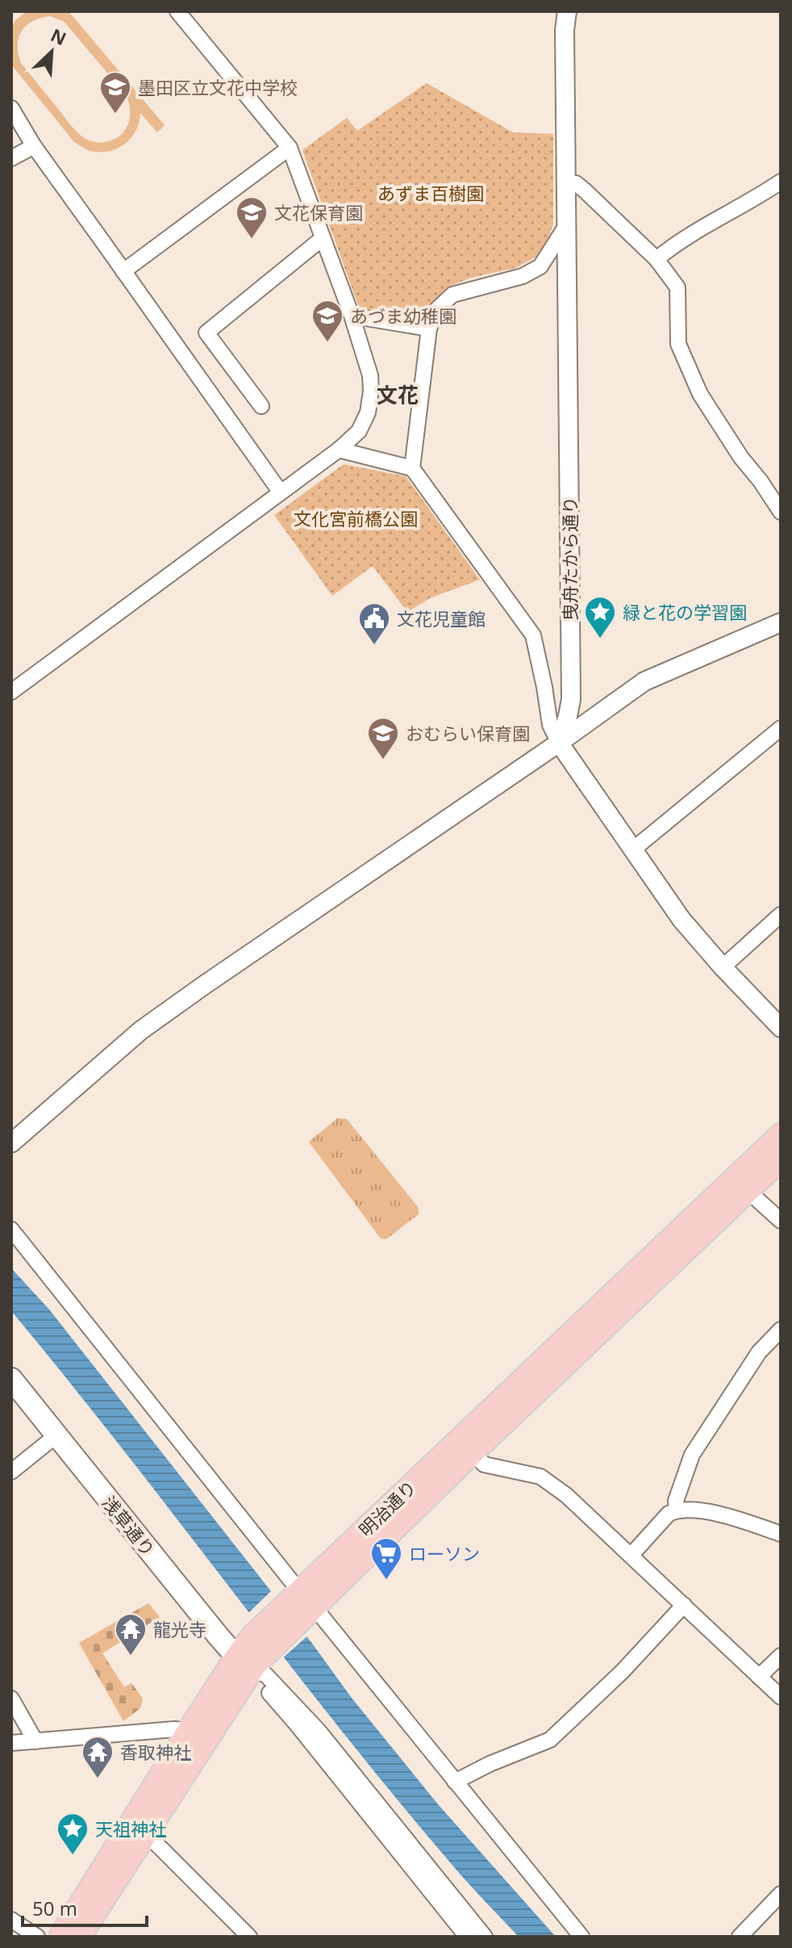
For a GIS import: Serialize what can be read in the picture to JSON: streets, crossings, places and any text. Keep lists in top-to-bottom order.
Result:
{
  "streets": {
    "main road": ["明治通り", "浅草通り"],
    "street": ["曳舟たから通り"]
  },
  "crossings": [
    ["明治通り", "浅草通り"]
  ],
  "districts": ["文花"],
  "parks": ["あずま百樹園", "文化宮前橋公園"],
  "places": {
    "school or university": [
      "墨田区立文花中学校",
      "文花保育園",
      "あづま幼稚園",
      "おむらい保育園"
    ],
    "place": ["緑と花の学習園", "天祖神社"],
    "public building": ["文花児童館"],
    "supermarket": ["ローソン"],
    "temple": ["龍光寺", "香取神社"]
  },
  "scale_bar": "50 m",
  "north": "top right"
}
